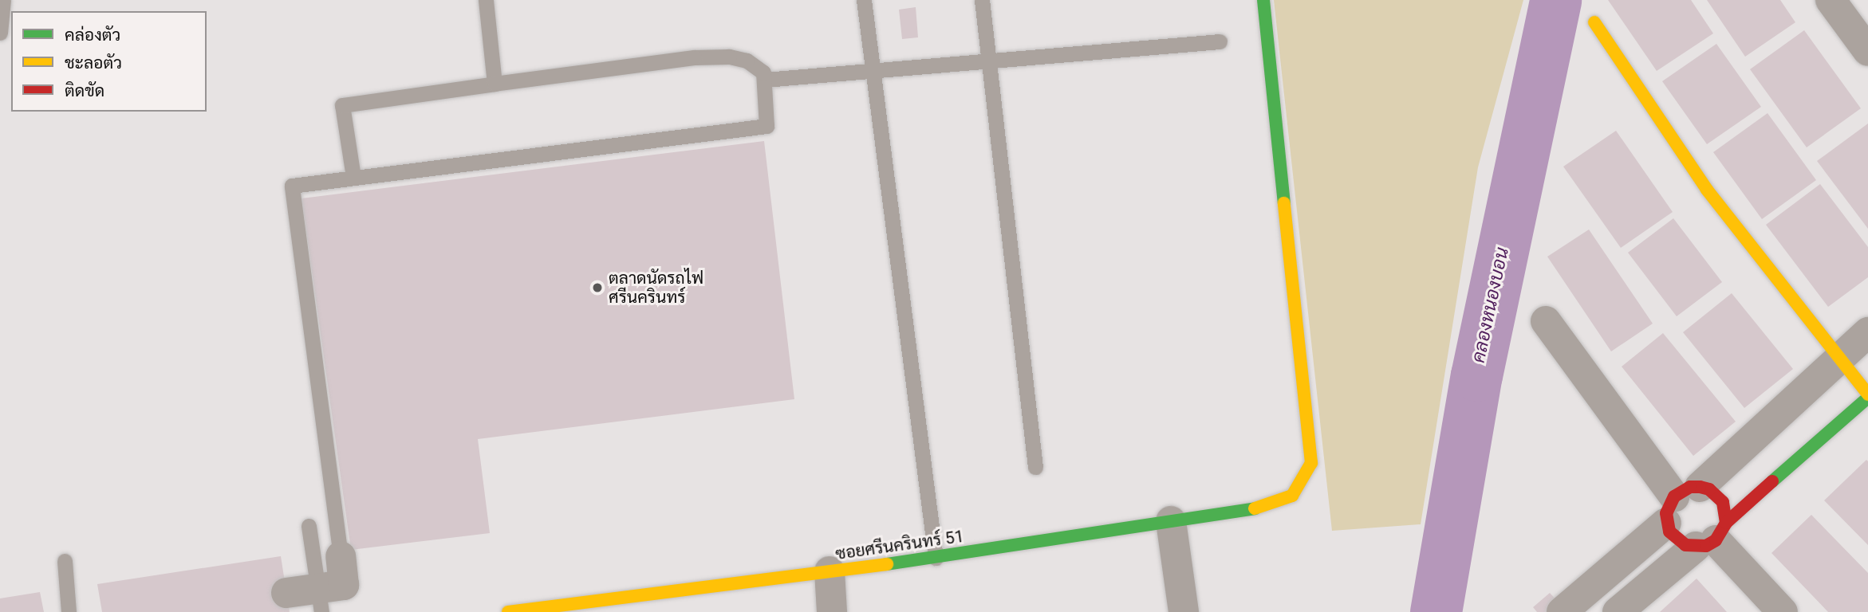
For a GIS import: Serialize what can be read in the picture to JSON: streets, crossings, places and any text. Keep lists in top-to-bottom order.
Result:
{
  "streets": {
    "street": ["ซอยศรีนครินทร์ 51"]
  },
  "water": ["คลองหนองบอน"],
  "places": ["ตลาดนัดรถไฟ ศรีนครินทร์"],
  "legend": ["คล่องตัว", "ชะลอตัว", "ติดขัด"]
}
